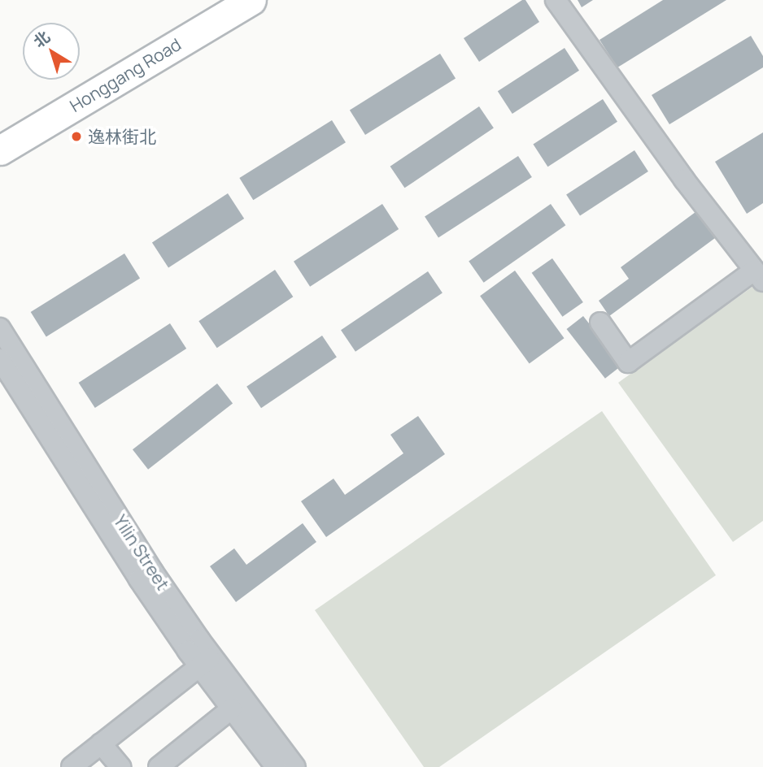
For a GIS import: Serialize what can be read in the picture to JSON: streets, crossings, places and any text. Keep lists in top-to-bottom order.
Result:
{
  "streets": {
    "highway": ["Honggang Road"],
    "street": ["Yilin Street"]
  },
  "places": ["逸林街北"],
  "north": "top left"
}
